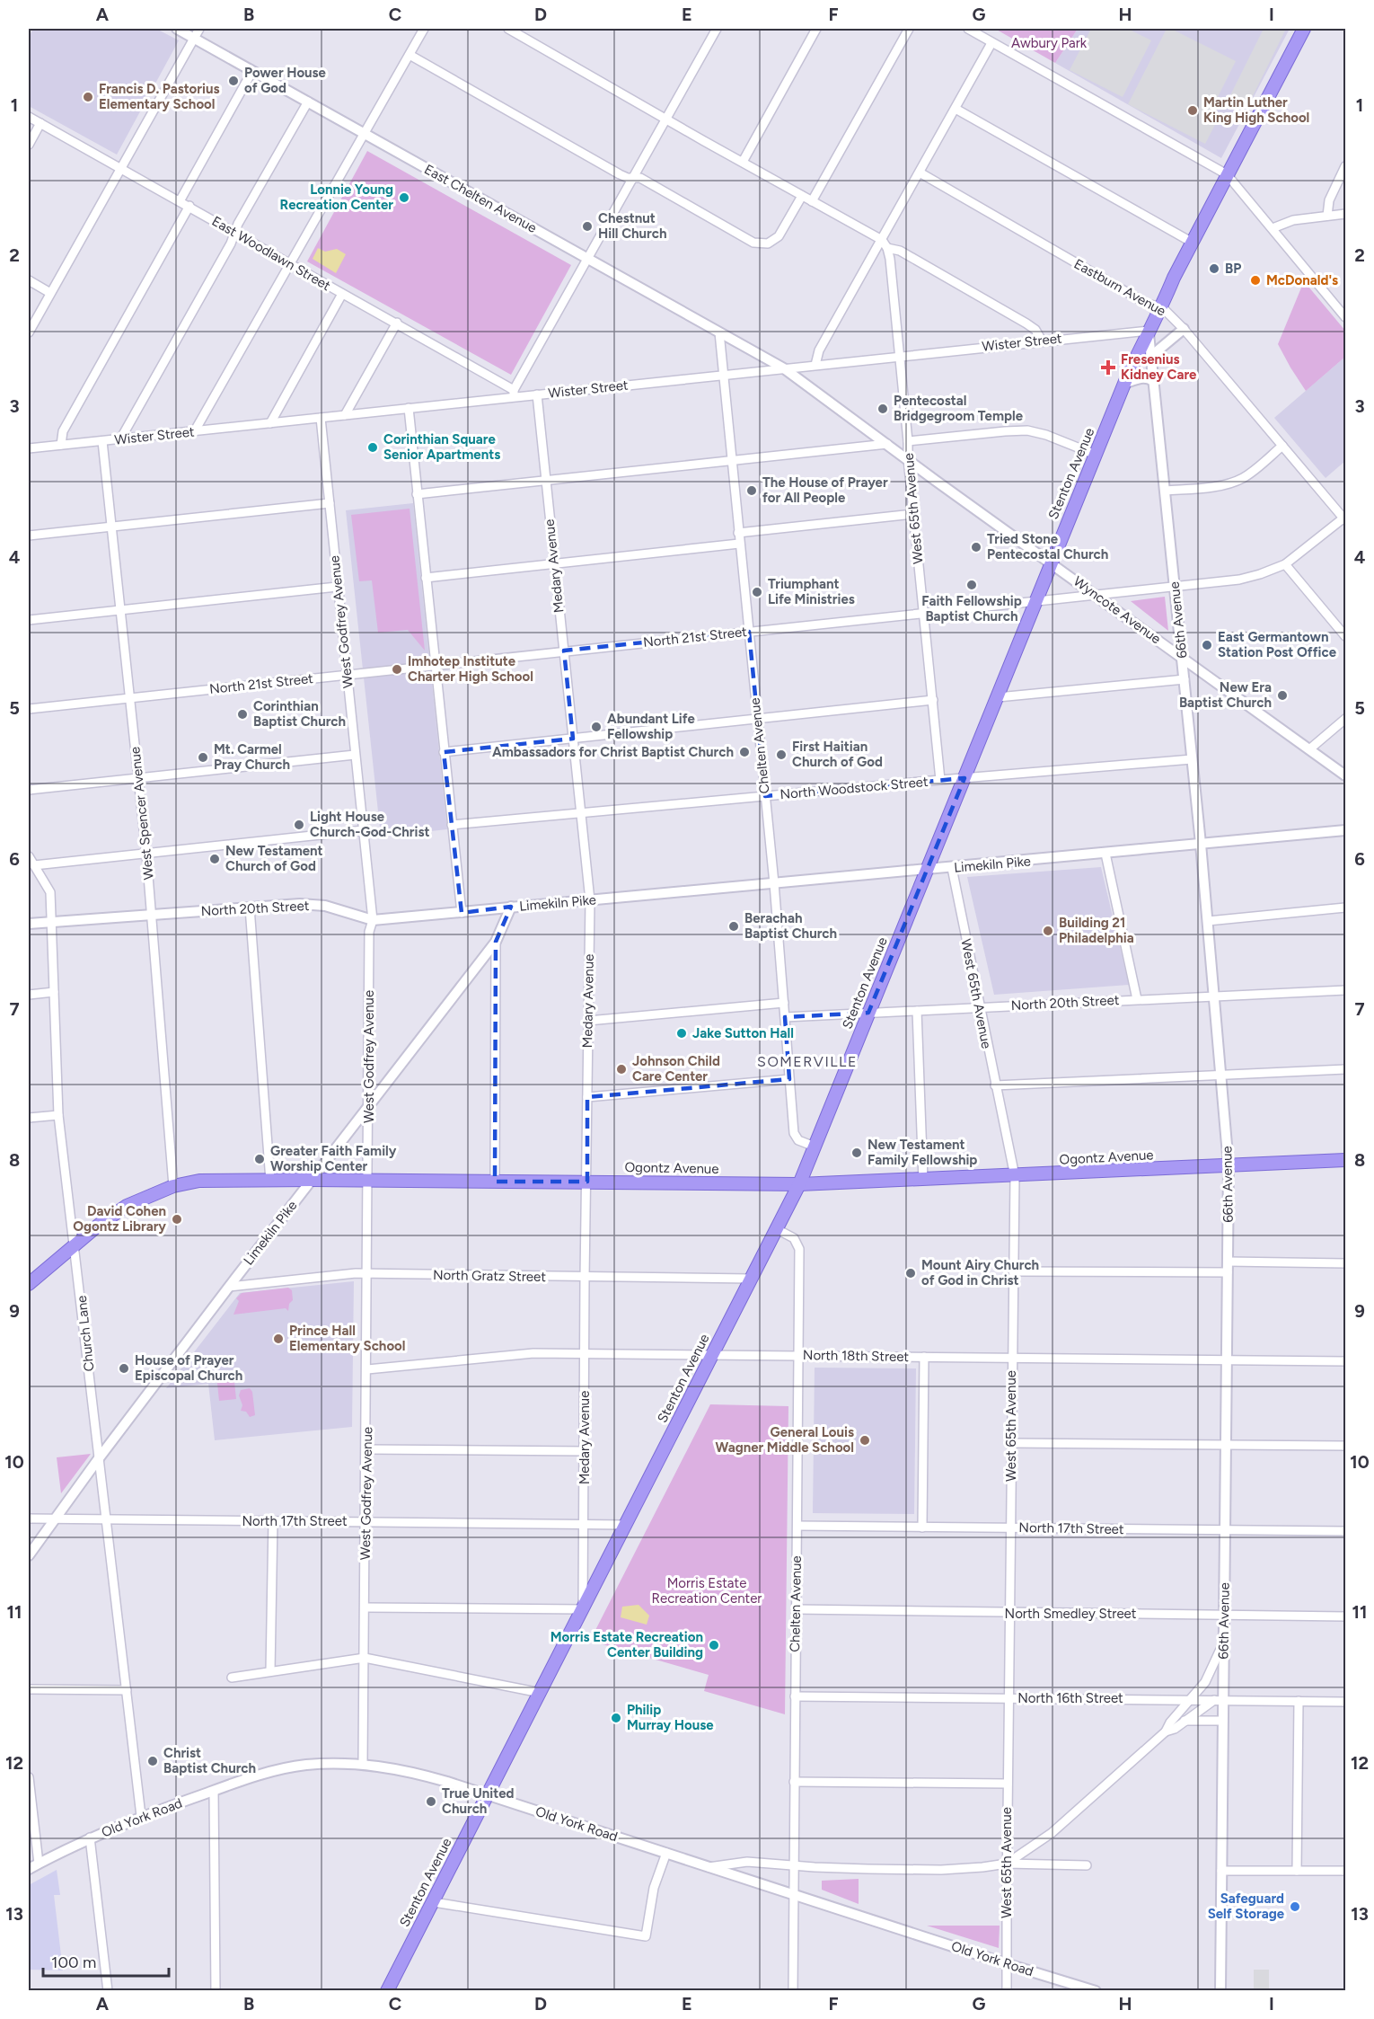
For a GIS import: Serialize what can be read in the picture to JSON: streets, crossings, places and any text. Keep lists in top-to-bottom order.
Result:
{
  "streets": {
    "main road": ["Stenton Avenue", "Ogontz Avenue"],
    "street": [
      "East Chelten Avenue",
      "East Woodlawn Street",
      "Eastburn Avenue",
      "Wister Street",
      "West 65th Avenue",
      "Medary Avenue",
      "Wyncote Avenue",
      "66th Avenue",
      "West Godfrey Avenue",
      "North 21st Street",
      "Chelten Avenue",
      "North Woodstock Street",
      "West Spencer Avenue",
      "Limekiln Pike",
      "North 20th Street",
      "North Gratz Street",
      "Church Lane",
      "North 18th Street",
      "North 17th Street",
      "North Smedley Street",
      "North 16th Street",
      "Old York Road"
    ]
  },
  "crossings": [
    ["East Chelten Avenue", "Wister Street"],
    ["East Chelten Avenue", "Wyncote Avenue"],
    ["East Chelten Avenue", "Chelten Avenue"],
    ["East Woodlawn Street", "Wister Street"],
    ["Eastburn Avenue", "Stenton Avenue"],
    ["Eastburn Avenue", "North 21st Street"],
    ["Wister Street", "Stenton Avenue"],
    ["Wister Street", "West 65th Avenue"],
    ["Wister Street", "Medary Avenue"],
    ["Wister Street", "Wyncote Avenue"],
    ["Wister Street", "66th Avenue"],
    ["Wister Street", "West Godfrey Avenue"],
    ["Wister Street", "Chelten Avenue"],
    ["Wister Street", "West Spencer Avenue"],
    ["Stenton Avenue", "Medary Avenue"],
    ["Stenton Avenue", "Wyncote Avenue"],
    ["Stenton Avenue", "66th Avenue"],
    ["Stenton Avenue", "North 21st Street"],
    ["Stenton Avenue", "Chelten Avenue"],
    ["Stenton Avenue", "North Woodstock Street"],
    ["Stenton Avenue", "Limekiln Pike"],
    ["Stenton Avenue", "North 20th Street"],
    ["Stenton Avenue", "Ogontz Avenue"],
    ["Stenton Avenue", "North Gratz Street"],
    ["Stenton Avenue", "North 18th Street"],
    ["Stenton Avenue", "North 17th Street"],
    ["Stenton Avenue", "Old York Road"],
    ["West 65th Avenue", "Wyncote Avenue"],
    ["West 65th Avenue", "North 21st Street"],
    ["West 65th Avenue", "North Woodstock Street"],
    ["West 65th Avenue", "Limekiln Pike"],
    ["West 65th Avenue", "North 20th Street"],
    ["West 65th Avenue", "Ogontz Avenue"],
    ["West 65th Avenue", "North 18th Street"],
    ["West 65th Avenue", "North 17th Street"],
    ["West 65th Avenue", "North Smedley Street"],
    ["West 65th Avenue", "North 16th Street"],
    ["West 65th Avenue", "Old York Road"],
    ["Medary Avenue", "North 21st Street"],
    ["Medary Avenue", "North Woodstock Street"],
    ["Medary Avenue", "Limekiln Pike"],
    ["Medary Avenue", "Ogontz Avenue"],
    ["Medary Avenue", "North Gratz Street"],
    ["Medary Avenue", "North 18th Street"],
    ["Medary Avenue", "North 17th Street"],
    ["Wyncote Avenue", "66th Avenue"],
    ["Wyncote Avenue", "North 21st Street"],
    ["66th Avenue", "North 21st Street"],
    ["66th Avenue", "North Woodstock Street"],
    ["66th Avenue", "Limekiln Pike"],
    ["66th Avenue", "North 20th Street"],
    ["66th Avenue", "Ogontz Avenue"],
    ["66th Avenue", "North 18th Street"],
    ["66th Avenue", "North 17th Street"],
    ["66th Avenue", "North Smedley Street"],
    ["66th Avenue", "North 16th Street"],
    ["West Godfrey Avenue", "North 21st Street"],
    ["West Godfrey Avenue", "Limekiln Pike"],
    ["West Godfrey Avenue", "North 20th Street"],
    ["West Godfrey Avenue", "Ogontz Avenue"],
    ["West Godfrey Avenue", "North Gratz Street"],
    ["West Godfrey Avenue", "North 18th Street"],
    ["West Godfrey Avenue", "North 17th Street"],
    ["West Godfrey Avenue", "Old York Road"],
    ["North 21st Street", "Chelten Avenue"],
    ["North 21st Street", "West Spencer Avenue"],
    ["Chelten Avenue", "North Woodstock Street"],
    ["Chelten Avenue", "Limekiln Pike"],
    ["Chelten Avenue", "North 20th Street"],
    ["Chelten Avenue", "North 18th Street"],
    ["Chelten Avenue", "North 17th Street"],
    ["Chelten Avenue", "North Smedley Street"],
    ["Chelten Avenue", "North 16th Street"],
    ["Chelten Avenue", "Old York Road"],
    ["West Spencer Avenue", "North 20th Street"],
    ["West Spencer Avenue", "Ogontz Avenue"],
    ["Limekiln Pike", "North 20th Street"],
    ["Limekiln Pike", "Ogontz Avenue"],
    ["Limekiln Pike", "North Gratz Street"],
    ["Limekiln Pike", "Church Lane"],
    ["Limekiln Pike", "North 17th Street"],
    ["North 20th Street", "Church Lane"],
    ["Ogontz Avenue", "Church Lane"],
    ["Church Lane", "North 17th Street"],
    ["Church Lane", "Old York Road"]
  ],
  "districts": ["SOMERVILLE"],
  "parks": ["Awbury Park", "Morris Estate Recreation Center"],
  "places": {
    "other": [
      "Power House of God",
      "Francis D. Pastorius Elementary School",
      "Martin Luther King High School",
      "Lonnie Young Recreation Center",
      "Chestnut Hill Church",
      "BP",
      "McDonald's",
      "Pentecostal Bridgegroom Temple",
      "Corinthian Square Senior Apartments",
      "The House of Prayer for All People",
      "Tried Stone Pentecostal Church",
      "Faith Fellowship Baptist Church",
      "Triumphant Life Ministries",
      "East Germantown Station Post Office",
      "Imhotep Institute Charter High School",
      "New Era Baptist Church",
      "Corinthian Baptist Church",
      "Abundant Life Fellowship",
      "Ambassadors for Christ Baptist Church",
      "First Haitian Church of God",
      "Mt. Carmel Pray Church",
      "Light House Church-God-Christ",
      "New Testament Church of God",
      "Berachah Baptist Church",
      "Building 21 Philadelphia",
      "Jake Sutton Hall",
      "Johnson Child Care Center",
      "New Testament Family Fellowship",
      "Greater Faith Family Worship Center",
      "David Cohen Ogontz Library",
      "Mount Airy Church of God in Christ",
      "Prince Hall Elementary School",
      "House of Prayer Episcopal Church",
      "General Louis Wagner Middle School",
      "Morris Estate Recreation Center Building",
      "Philip Murray House",
      "Christ Baptist Church",
      "True United Church",
      "Safeguard Self Storage"
    ],
    "health": ["Fresenius Kidney Care"]
  },
  "scale_bar": "100 m",
  "grid": {
    "columns": [
      "A",
      "B",
      "C",
      "D",
      "E",
      "F",
      "G",
      "H",
      "I"
    ],
    "rows": [
      "1",
      "2",
      "3",
      "4",
      "5",
      "6",
      "7",
      "8",
      "9",
      "10",
      "11",
      "12",
      "13"
    ]
  }
}
